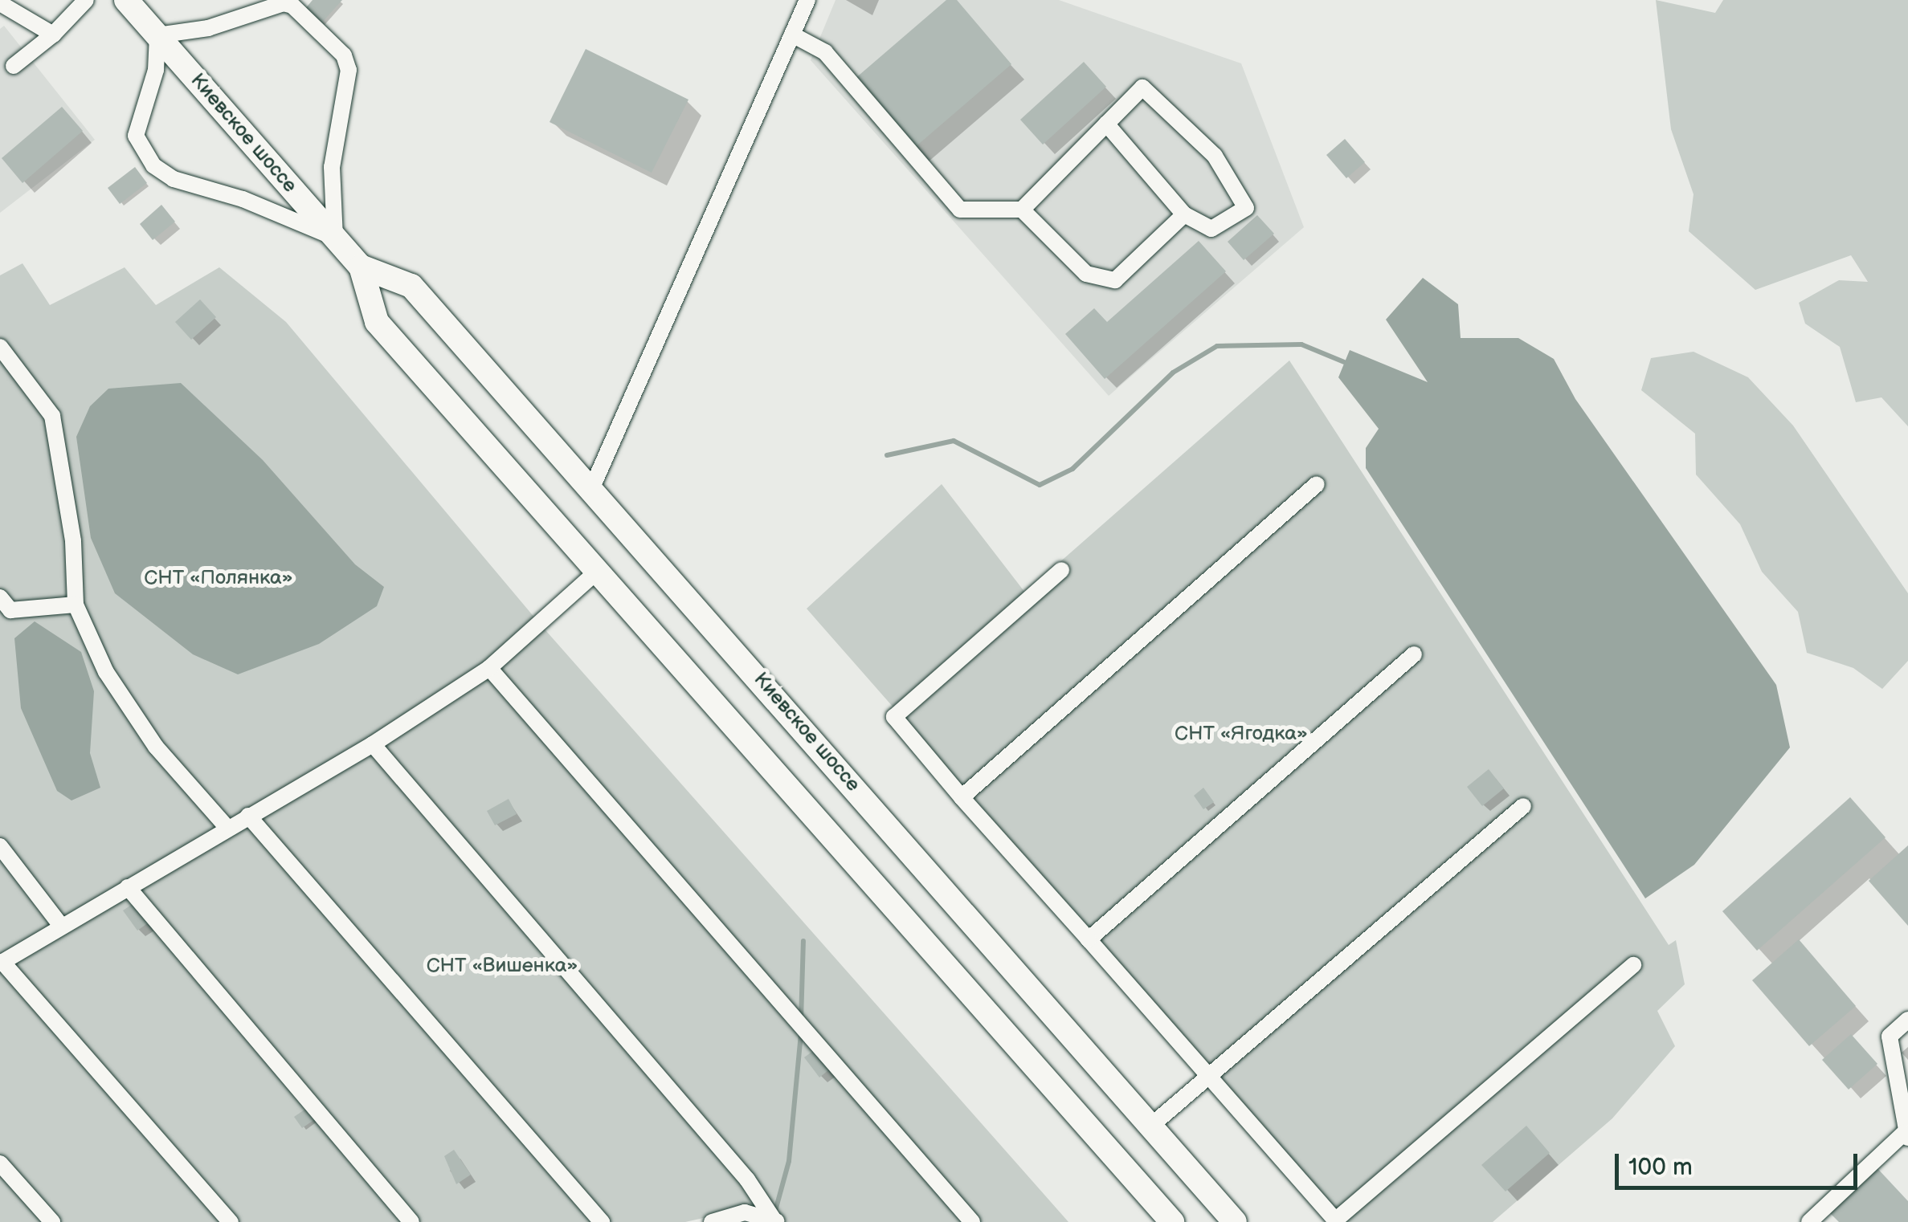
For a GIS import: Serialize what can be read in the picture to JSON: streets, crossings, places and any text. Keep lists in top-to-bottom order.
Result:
{
  "streets": {
    "highway": ["Киевское шоссе"]
  },
  "parks": ["СНТ «Полянка»", "СНТ «Ягодка»", "СНТ «Вишенка»"],
  "scale_bar": "100 m"
}
